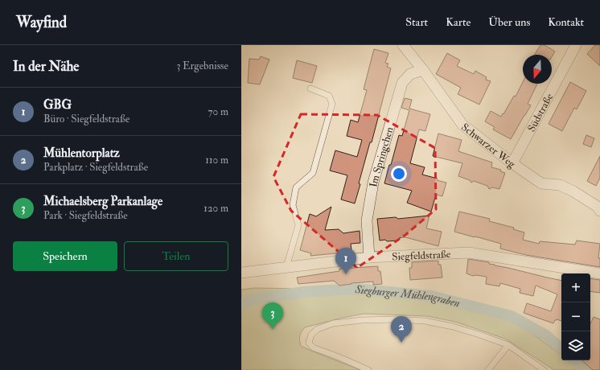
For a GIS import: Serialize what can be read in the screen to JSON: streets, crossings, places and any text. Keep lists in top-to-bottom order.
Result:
{
  "streets": {
    "street": [
      "Südstraße",
      "Schwarzer Weg",
      "Im Springchen",
      "Siegfeldstraße"
    ]
  },
  "crossings": [
    ["Südstraße", "Schwarzer Weg"],
    ["Schwarzer Weg", "Im Springchen"],
    ["Im Springchen", "Siegfeldstraße"]
  ],
  "water": ["Siegburger Mühlengraben"],
  "north": "bottom",
  "page": {
    "header": "Wayfind",
    "nav": [
      "Start",
      "Karte",
      "Über uns",
      "Kontakt"
    ],
    "heading": ["In der Nähe", "3 Ergebnisse"],
    "list": [
      {
        "mark": "1",
        "name": "GBG",
        "note": "Büro · Siegfeldstraße",
        "value": "70 m"
      },
      {
        "mark": "2",
        "name": "Mühlentorplatz",
        "note": "Parkplatz · Siegfeldstraße",
        "value": "110 m"
      },
      {
        "mark": "3",
        "name": "Michaelsberg Parkanlage",
        "note": "Park · Siegfeldstraße",
        "value": "120 m"
      }
    ],
    "buttons": ["Speichern", "Teilen"],
    "pins": ["1", "3", "2"],
    "map_buttons": ["+", "−"]
  }
}
